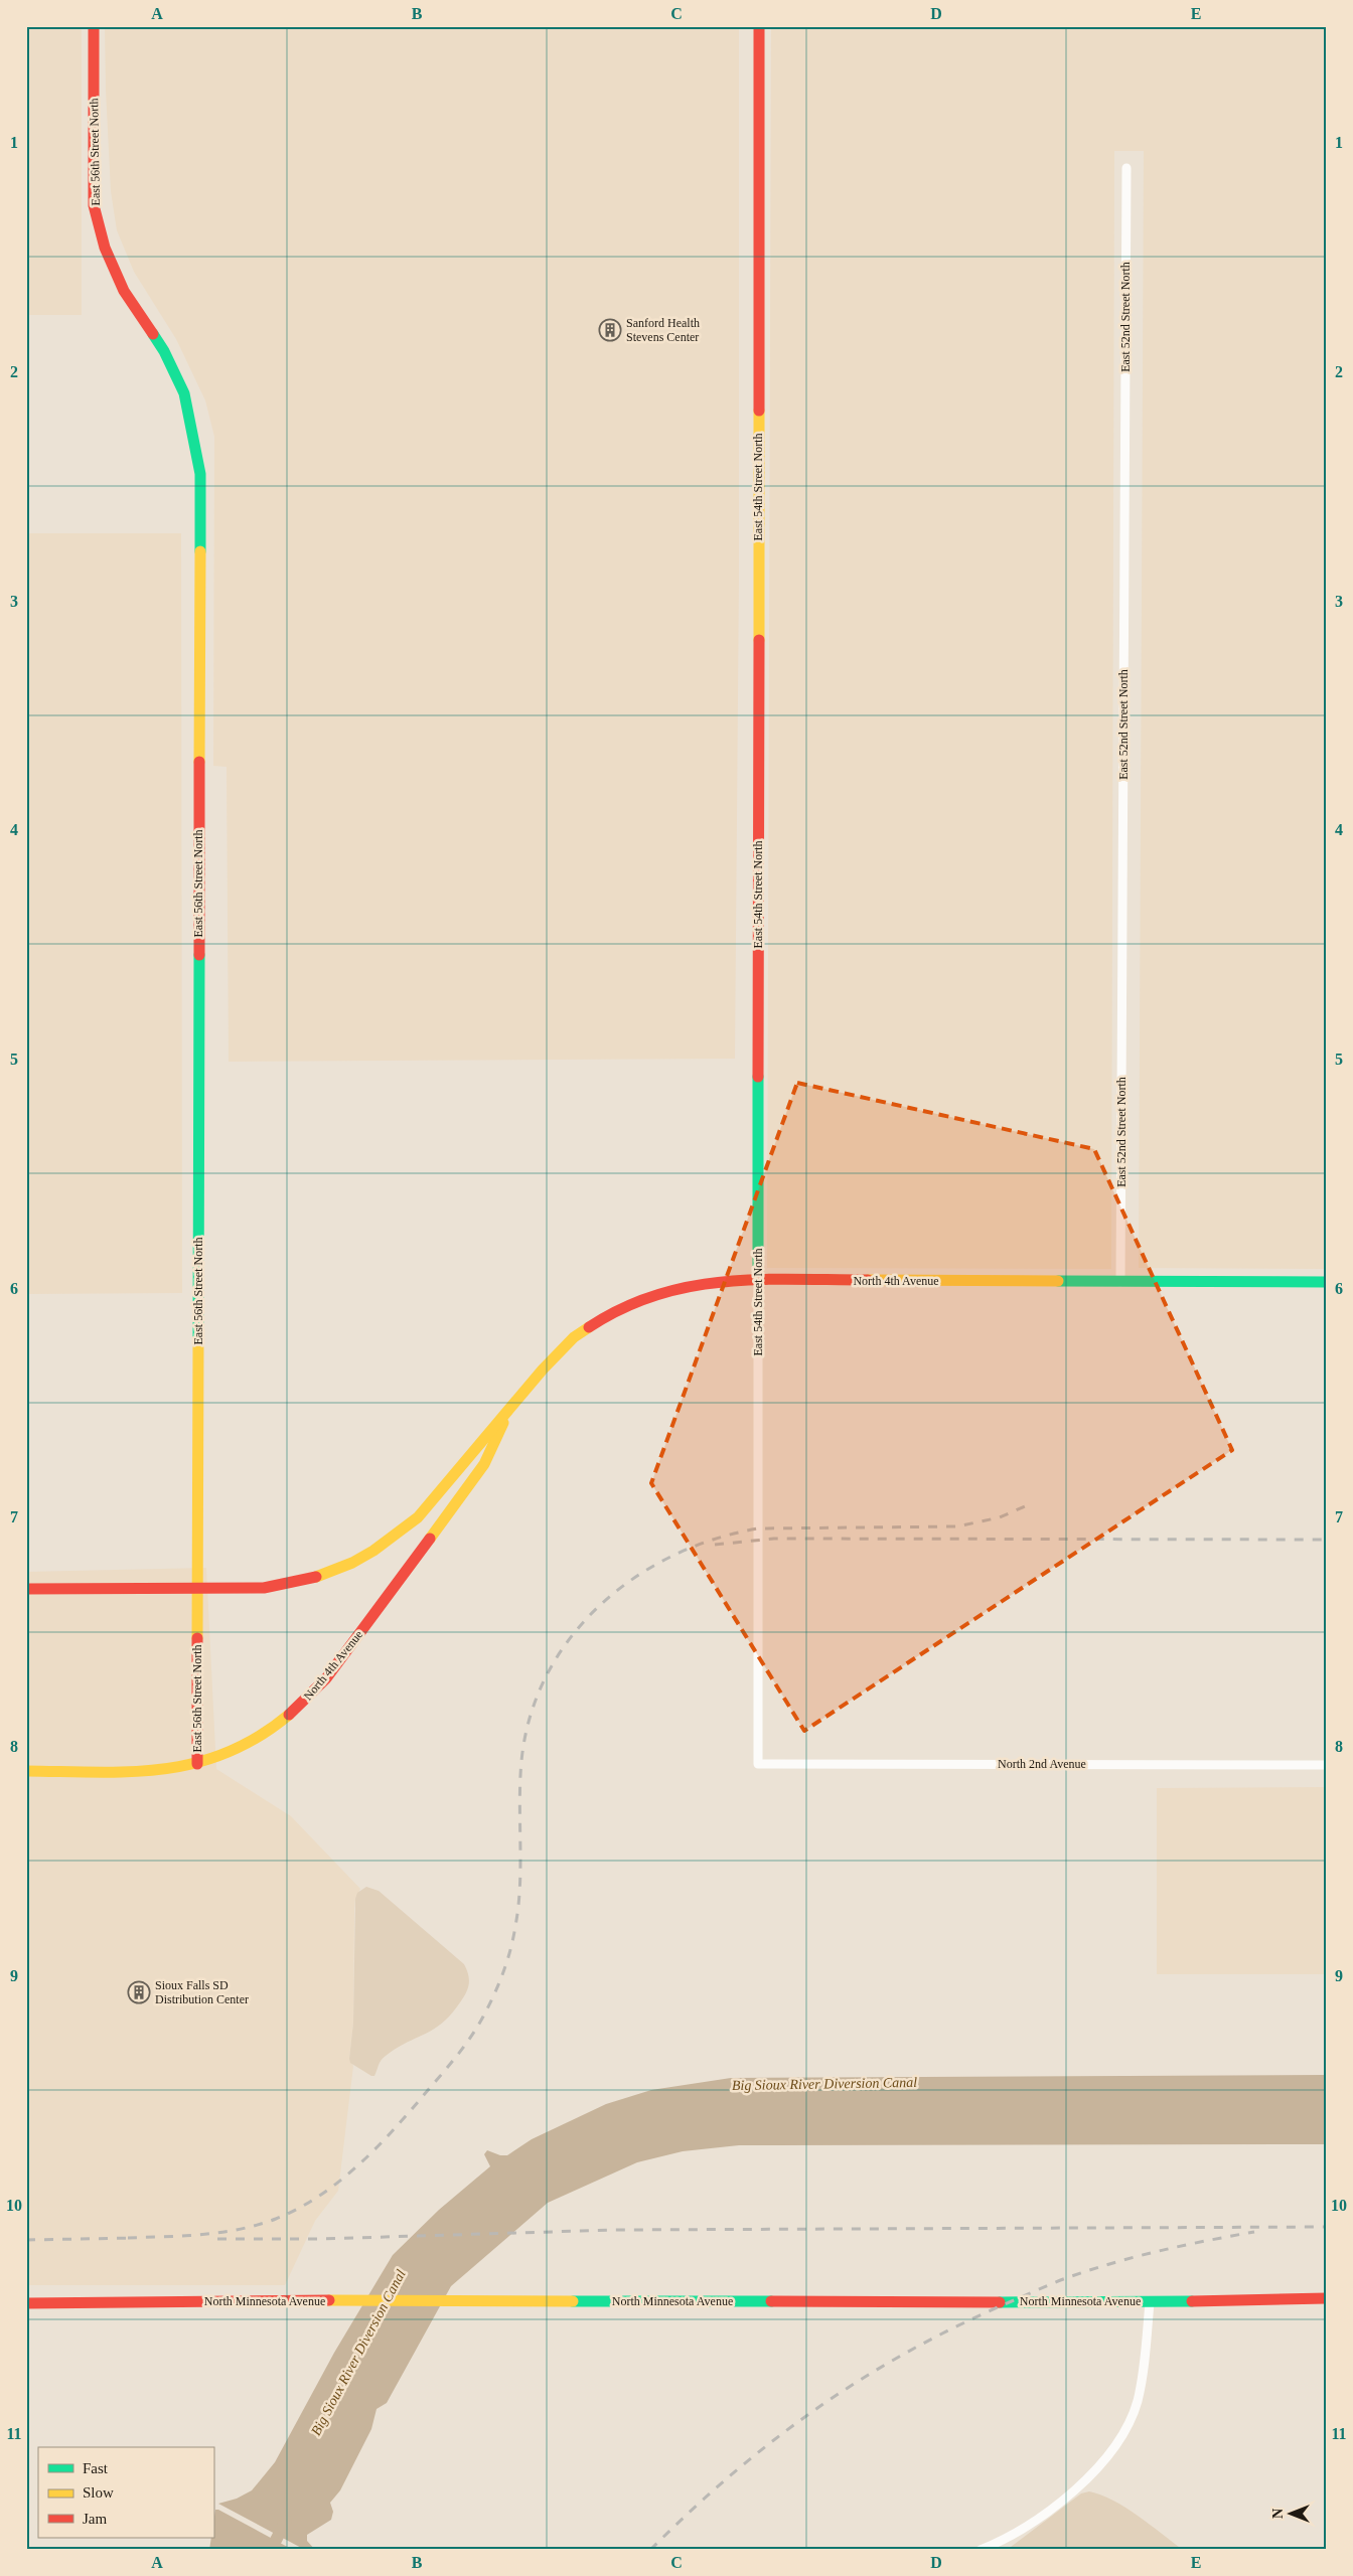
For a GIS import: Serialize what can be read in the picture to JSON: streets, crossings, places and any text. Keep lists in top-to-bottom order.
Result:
{
  "streets": {
    "street": [
      "East 56th Street North",
      "East 52nd Street North",
      "East 54th Street North",
      "North 4th Avenue",
      "North 2nd Avenue",
      "North Minnesota Avenue"
    ]
  },
  "crossings": [
    ["East 56th Street North", "North 4th Avenue"],
    ["East 52nd Street North", "North 4th Avenue"],
    ["East 54th Street North", "North 4th Avenue"],
    ["East 54th Street North", "North 2nd Avenue"]
  ],
  "water": ["Big Sioux River Diversion Canal"],
  "places": {
    "building": ["Sanford Health Stevens Center", "Sioux Falls SD Distribution Center"]
  },
  "legend": ["Fast", "Slow", "Jam"],
  "north": "left",
  "grid": {
    "columns": [
      "A",
      "B",
      "C",
      "D",
      "E"
    ],
    "rows": [
      "1",
      "2",
      "3",
      "4",
      "5",
      "6",
      "7",
      "8",
      "9",
      "10",
      "11"
    ]
  }
}
